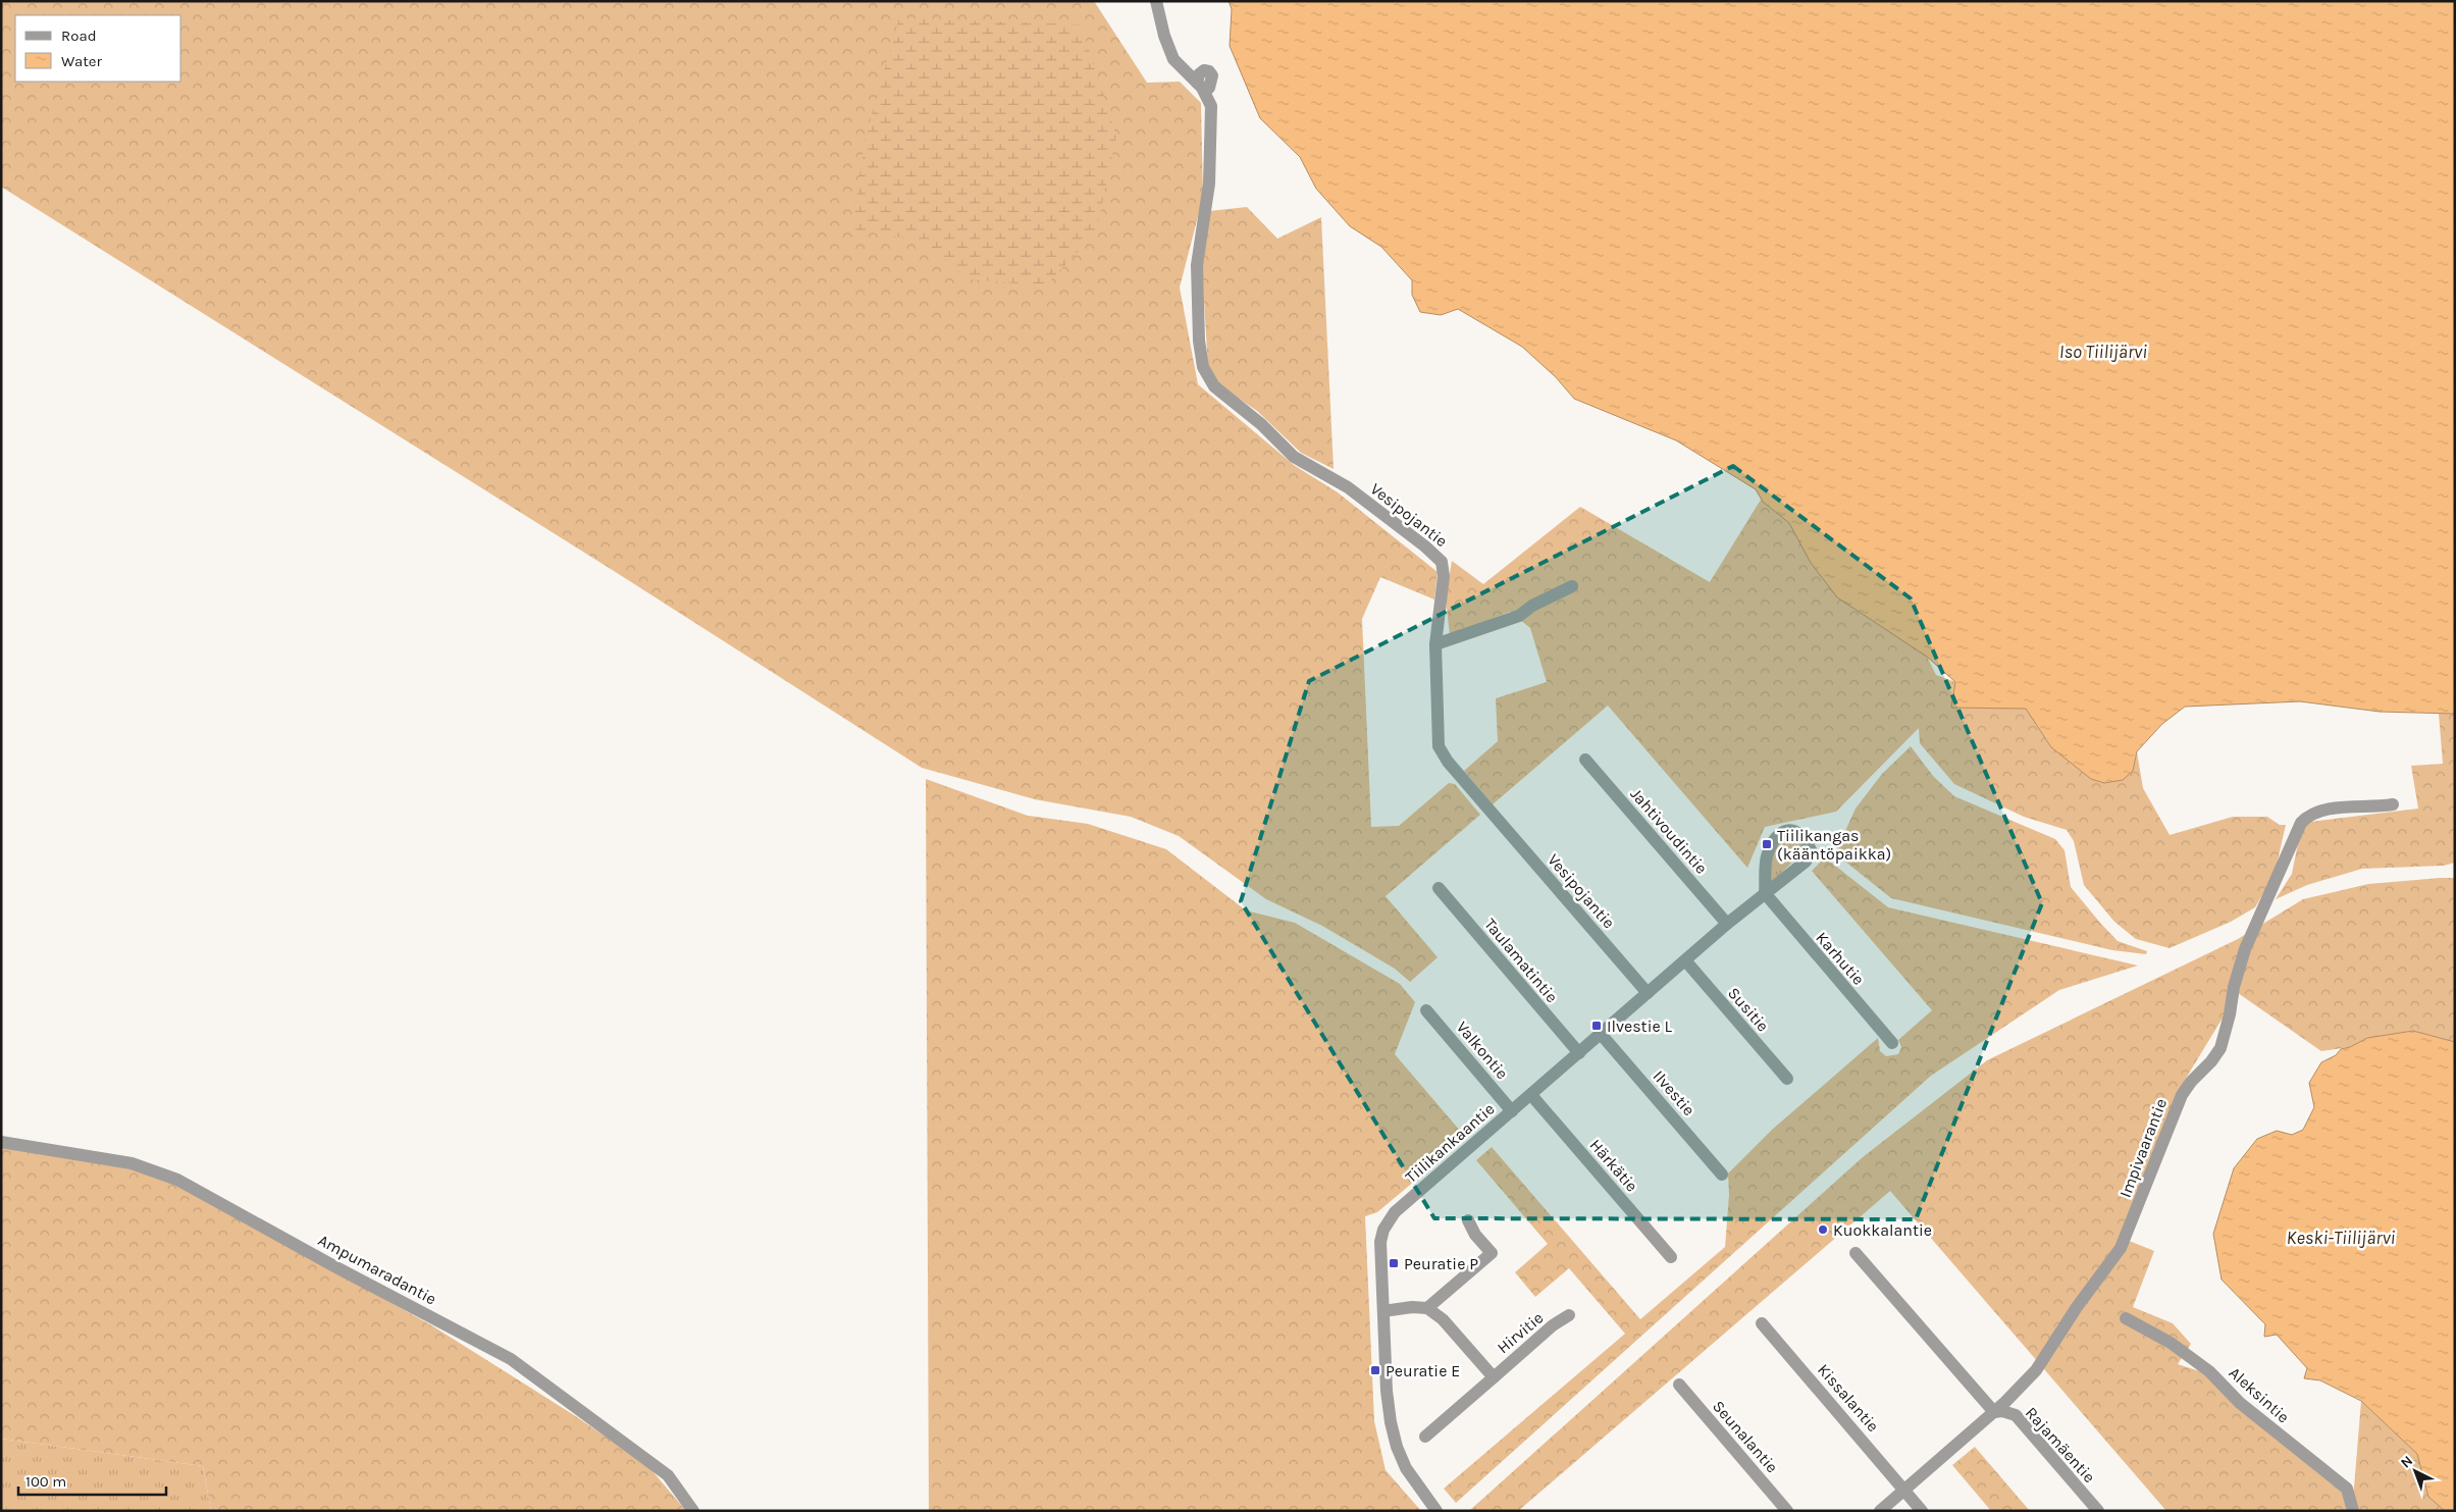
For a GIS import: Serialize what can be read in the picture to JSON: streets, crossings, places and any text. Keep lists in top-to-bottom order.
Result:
{
  "streets": {
    "street": [
      "Vesipojantie",
      "Jahtivoudintie",
      "Karhutie",
      "Taulamatintie",
      "Susitie",
      "Valkontie",
      "Ilvestie",
      "Tiilikankaantie",
      "Impivaarantie",
      "Härkätie",
      "Ampumaradantie",
      "Hirvitie",
      "Aleksintie",
      "Kissalantie",
      "Seunalantie",
      "Rajamäentie"
    ]
  },
  "crossings": [
    ["Vesipojantie", "Tiilikankaantie"],
    ["Jahtivoudintie", "Tiilikankaantie"],
    ["Karhutie", "Tiilikankaantie"],
    ["Taulamatintie", "Tiilikankaantie"],
    ["Susitie", "Tiilikankaantie"],
    ["Valkontie", "Tiilikankaantie"],
    ["Ilvestie", "Tiilikankaantie"],
    ["Tiilikankaantie", "Härkätie"],
    ["Impivaarantie", "Kissalantie"],
    ["Impivaarantie", "Rajamäentie"]
  ],
  "water": ["Iso Tiilijärvi", "Keski-Tiilijärvi"],
  "places": {
    "transit": [
      "Tiilikangas (kääntöpaikka)",
      "Ilvestie L",
      "Peuratie P",
      "Peuratie E"
    ],
    "other": ["Kuokkalantie"]
  },
  "legend": ["Road", "Water"],
  "scale_bar": "100 m",
  "north": "top left"
}
